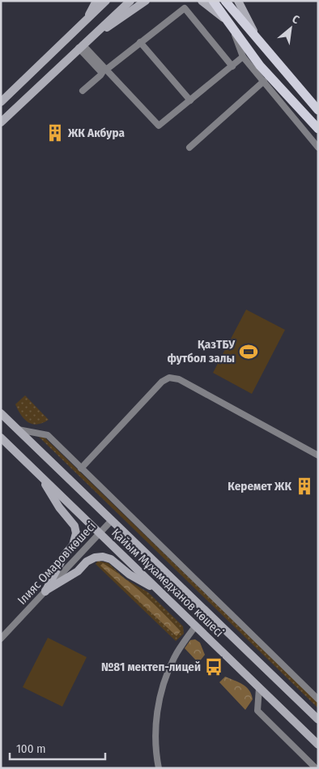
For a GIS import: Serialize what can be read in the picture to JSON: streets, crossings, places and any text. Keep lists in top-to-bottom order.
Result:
{
  "streets": {
    "main road": ["Қайым Мұхамедханов көшесі"],
    "street": ["Ілияс Омаров көшесі"]
  },
  "crossings": [
    ["Ілияс Омаров көшесі", "Қайым Мұхамедханов көшесі"]
  ],
  "places": {
    "building": ["ЖК Акбура", "Керемет ЖК"],
    "sports": ["ҚазТБУ футбол залы"],
    "bus stop": ["№81 мектеп-лицей"]
  },
  "scale_bar": "100 m",
  "north": "top right"
}
